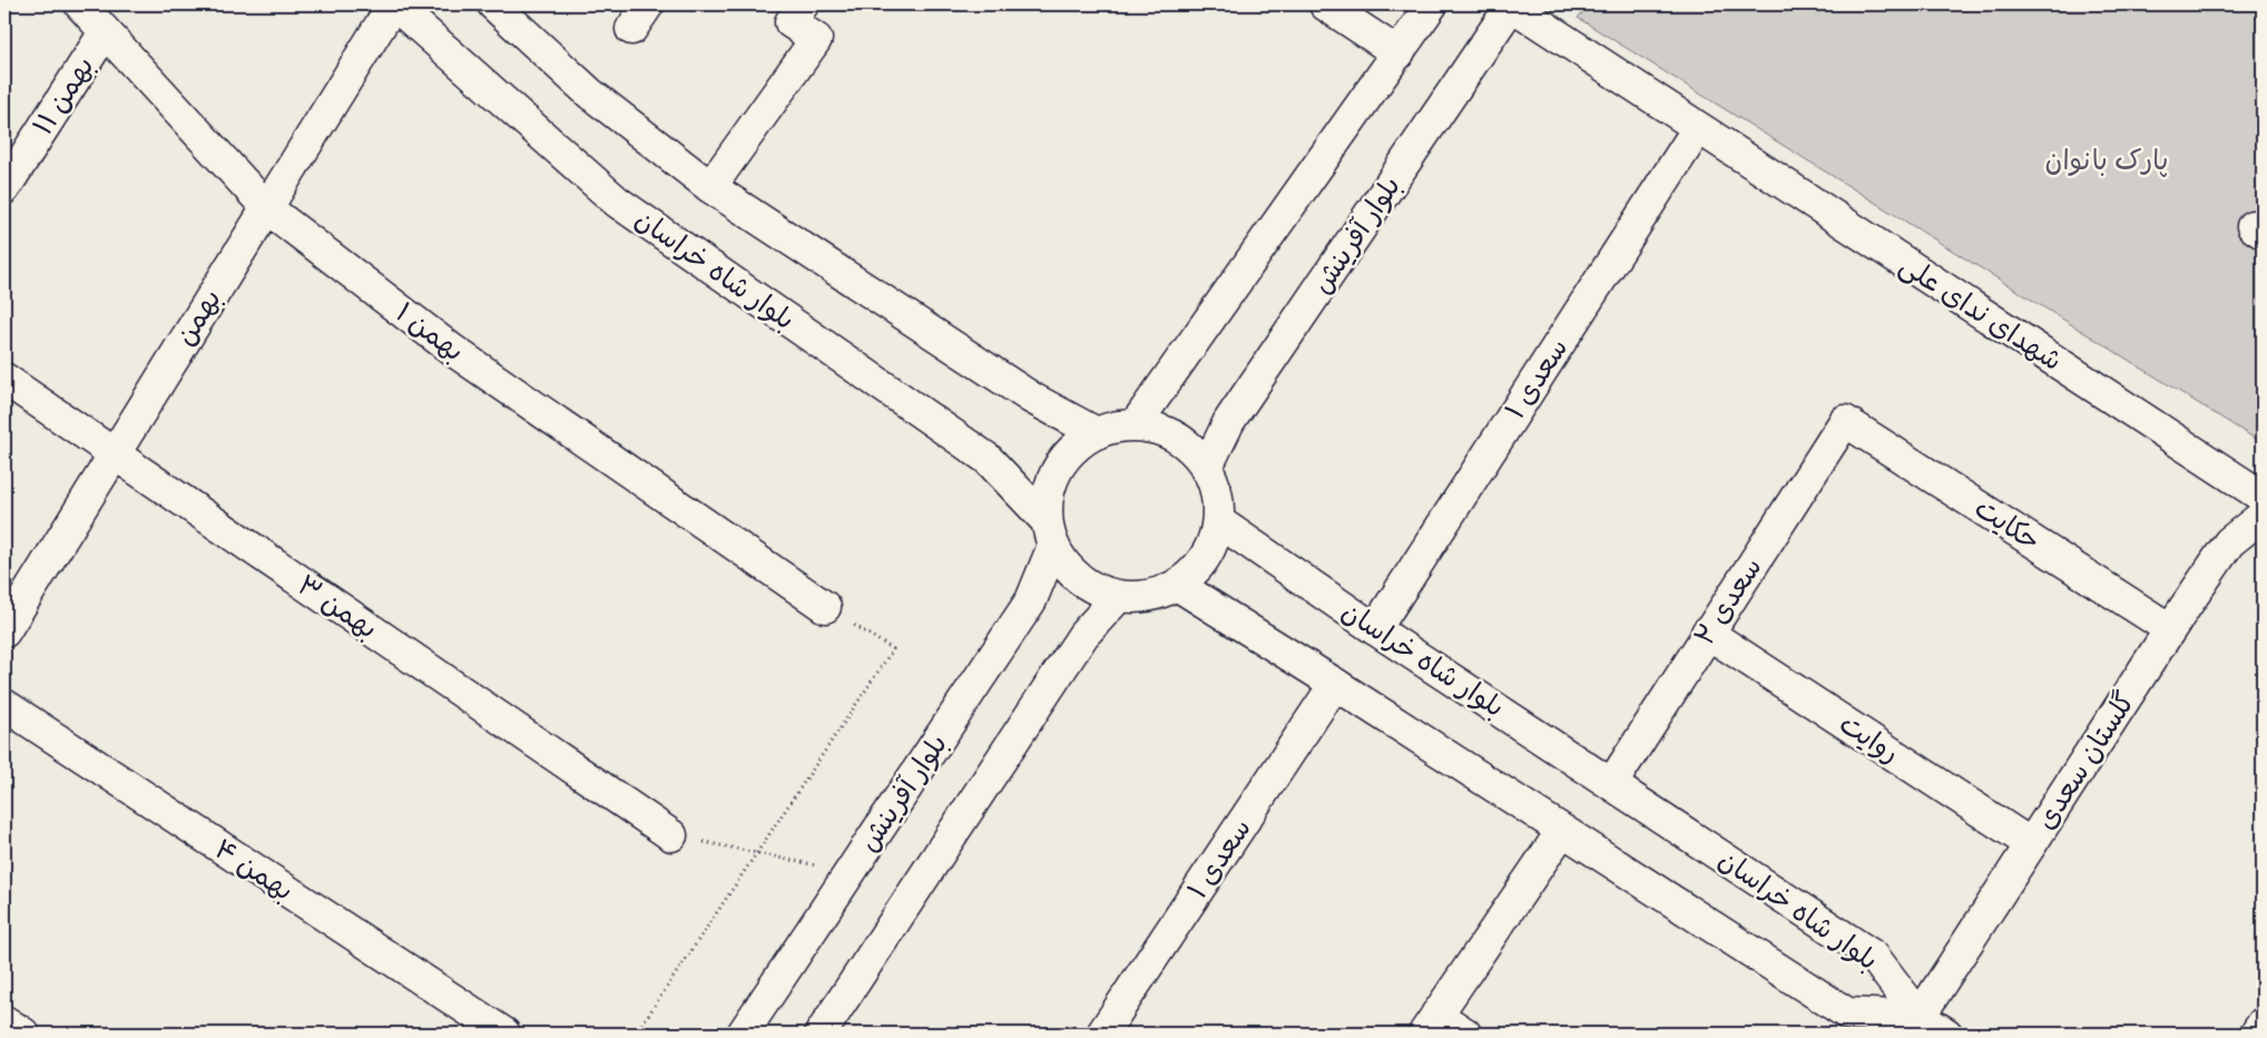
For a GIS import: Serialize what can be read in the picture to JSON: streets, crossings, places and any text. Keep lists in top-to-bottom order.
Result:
{
  "streets": {
    "street": [
      "بهمن ۱۱",
      "بلوار آفرینش",
      "بلوار شاه خراسان",
      "شهدای ندای علی",
      "بهمن",
      "بهمن ۱",
      "سعدی ۱",
      "حکایت",
      "سعدی ۲",
      "بهمن ۳",
      "روایت",
      "گلستان سعدی",
      "بهمن ۴"
    ]
  },
  "crossings": [
    ["بهمن ۱۱", "بهمن ۱"],
    ["بلوار آفرینش", "بلوار شاه خراسان"],
    ["بلوار آفرینش", "شهدای ندای علی"],
    ["بلوار شاه خراسان", "بهمن"],
    ["بلوار شاه خراسان", "سعدی ۱"],
    ["بلوار شاه خراسان", "سعدی ۲"],
    ["بلوار شاه خراسان", "گلستان سعدی"],
    ["شهدای ندای علی", "سعدی ۱"],
    ["بهمن", "بهمن ۱"],
    ["بهمن", "بهمن ۳"],
    ["حکایت", "سعدی ۲"],
    ["حکایت", "گلستان سعدی"],
    ["سعدی ۲", "روایت"],
    ["روایت", "گلستان سعدی"]
  ],
  "parks": ["پارک بانوان"]
}
